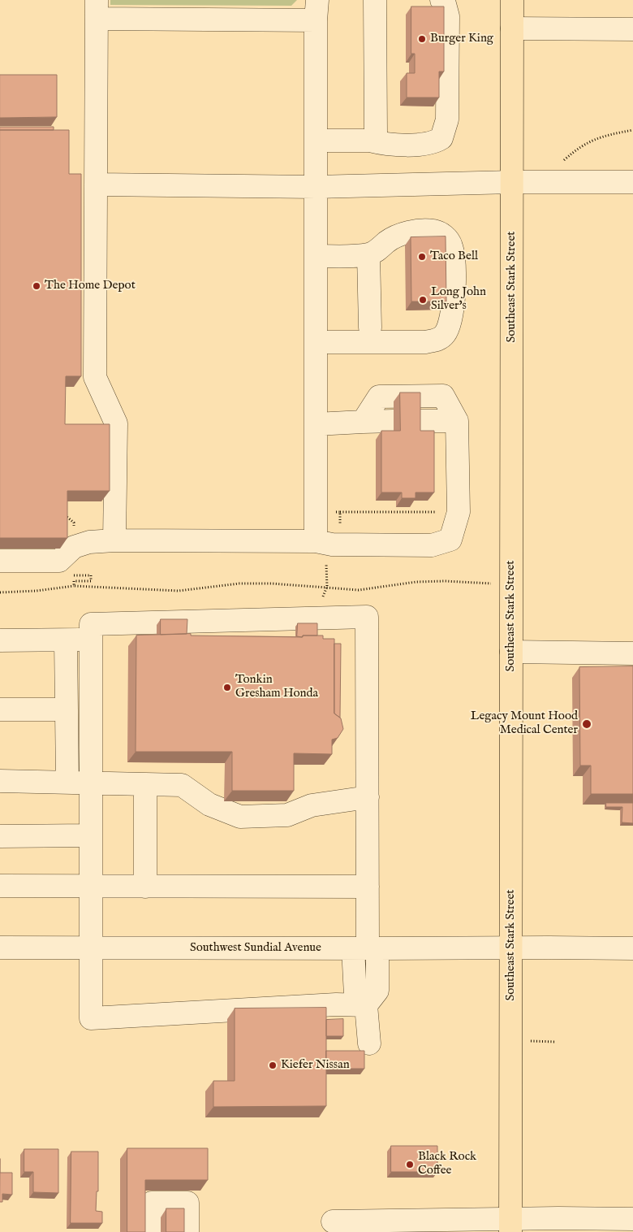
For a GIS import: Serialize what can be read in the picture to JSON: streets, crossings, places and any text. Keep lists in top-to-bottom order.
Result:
{
  "streets": {
    "main road": ["Southeast Stark Street"],
    "street": ["Southwest Sundial Avenue"]
  },
  "crossings": [
    ["Southeast Stark Street", "Southwest Sundial Avenue"]
  ],
  "places": [
    "Burger King",
    "Taco Bell",
    "The Home Depot",
    "Long John Silver's",
    "Tonkin Gresham Honda",
    "Legacy Mount Hood Medical Center",
    "Kiefer Nissan",
    "Black Rock Coffee"
  ]
}
